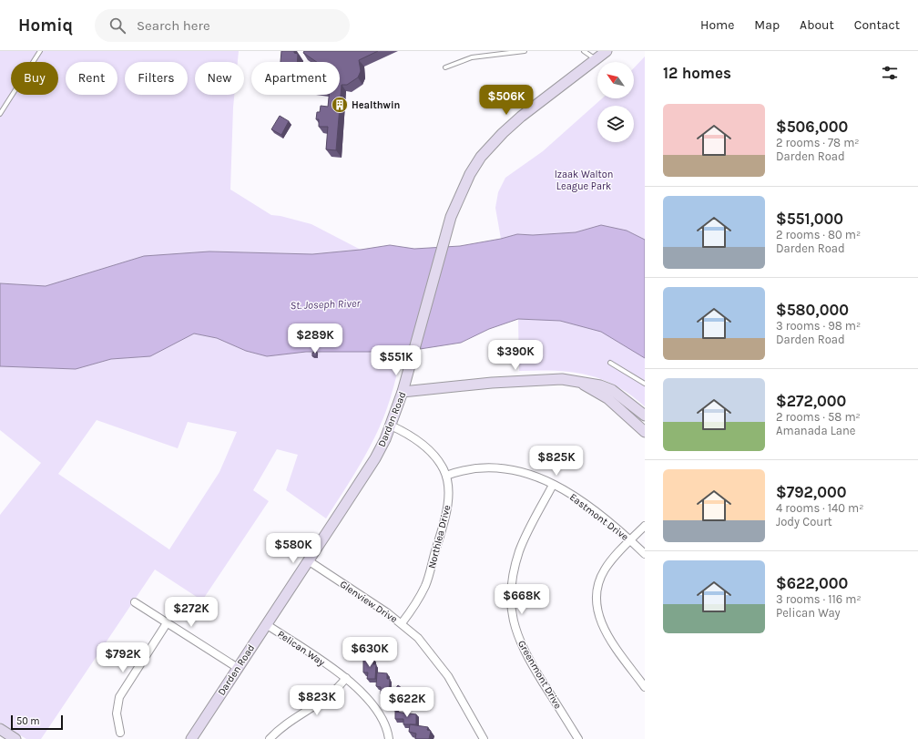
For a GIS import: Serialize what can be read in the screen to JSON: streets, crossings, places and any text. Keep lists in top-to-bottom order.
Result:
{
  "streets": {
    "street": [
      "Darden Road",
      "Eastmont Drive",
      "Northlea Drive",
      "Glenview Drive",
      "Pelican Way",
      "Greenmont Drive"
    ]
  },
  "crossings": [
    ["Darden Road", "Northlea Drive"],
    ["Darden Road", "Glenview Drive"],
    ["Darden Road", "Pelican Way"],
    ["Eastmont Drive", "Northlea Drive"],
    ["Eastmont Drive", "Greenmont Drive"],
    ["Northlea Drive", "Glenview Drive"]
  ],
  "water": ["St. Joseph River"],
  "parks": ["Izaak Walton League Park"],
  "places": {
    "building": ["Healthwin"]
  },
  "scale_bar": "50 m",
  "north": "top left",
  "page": {
    "header": "Homiq",
    "search": "Search here",
    "nav": [
      "Home",
      "Map",
      "About",
      "Contact"
    ],
    "heading": "12 homes",
    "chip": [
      "Buy",
      "Rent",
      "Filters",
      "New",
      "Apartment"
    ],
    "price": [
      "$506K",
      "$289K",
      "$390K",
      "$551K",
      "$825K",
      "$580K",
      "$668K",
      "$272K",
      "$630K",
      "$792K",
      "$823K",
      "$622K"
    ],
    "list": [
      {
        "name": "$506,000",
        "note": "2 rooms · 78 m² · Darden Road"
      },
      {
        "name": "$551,000",
        "note": "2 rooms · 80 m² · Darden Road"
      },
      {
        "name": "$580,000",
        "note": "3 rooms · 98 m² · Darden Road"
      },
      {
        "name": "$272,000",
        "note": "2 rooms · 58 m² · Amanada Lane"
      },
      {
        "name": "$792,000",
        "note": "4 rooms · 140 m² · Jody Court"
      },
      {
        "name": "$622,000",
        "note": "3 rooms · 116 m² · Pelican Way"
      }
    ],
    "scale": "50 m"
  }
}
